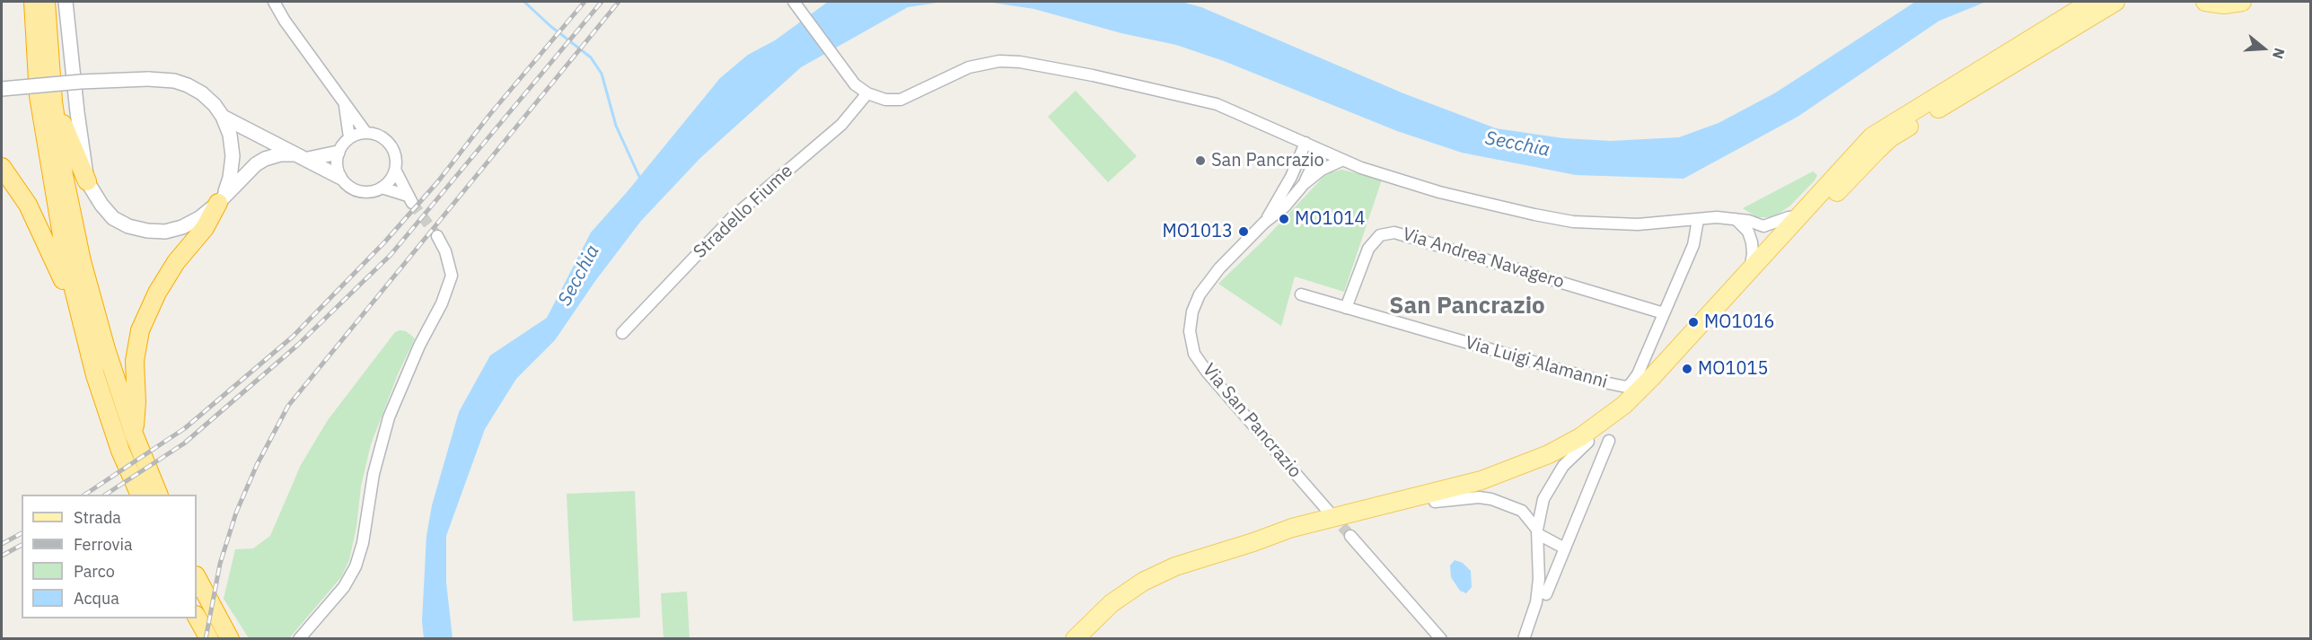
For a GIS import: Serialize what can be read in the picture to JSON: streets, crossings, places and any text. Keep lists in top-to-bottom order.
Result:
{
  "streets": {
    "street": [
      "Stradello Fiume",
      "Via Andrea Navagero",
      "Via Luigi Alamanni",
      "Via San Pancrazio"
    ]
  },
  "crossings": [
    ["Via Andrea Navagero", "Via Luigi Alamanni"]
  ],
  "districts": ["San Pancrazio"],
  "water": ["Secchia"],
  "places": [
    "San Pancrazio",
    "MO1014",
    "MO1013",
    "MO1016",
    "MO1015"
  ],
  "legend": [
    "Strada",
    "Ferrovia",
    "Parco",
    "Acqua"
  ],
  "north": "right"
}
